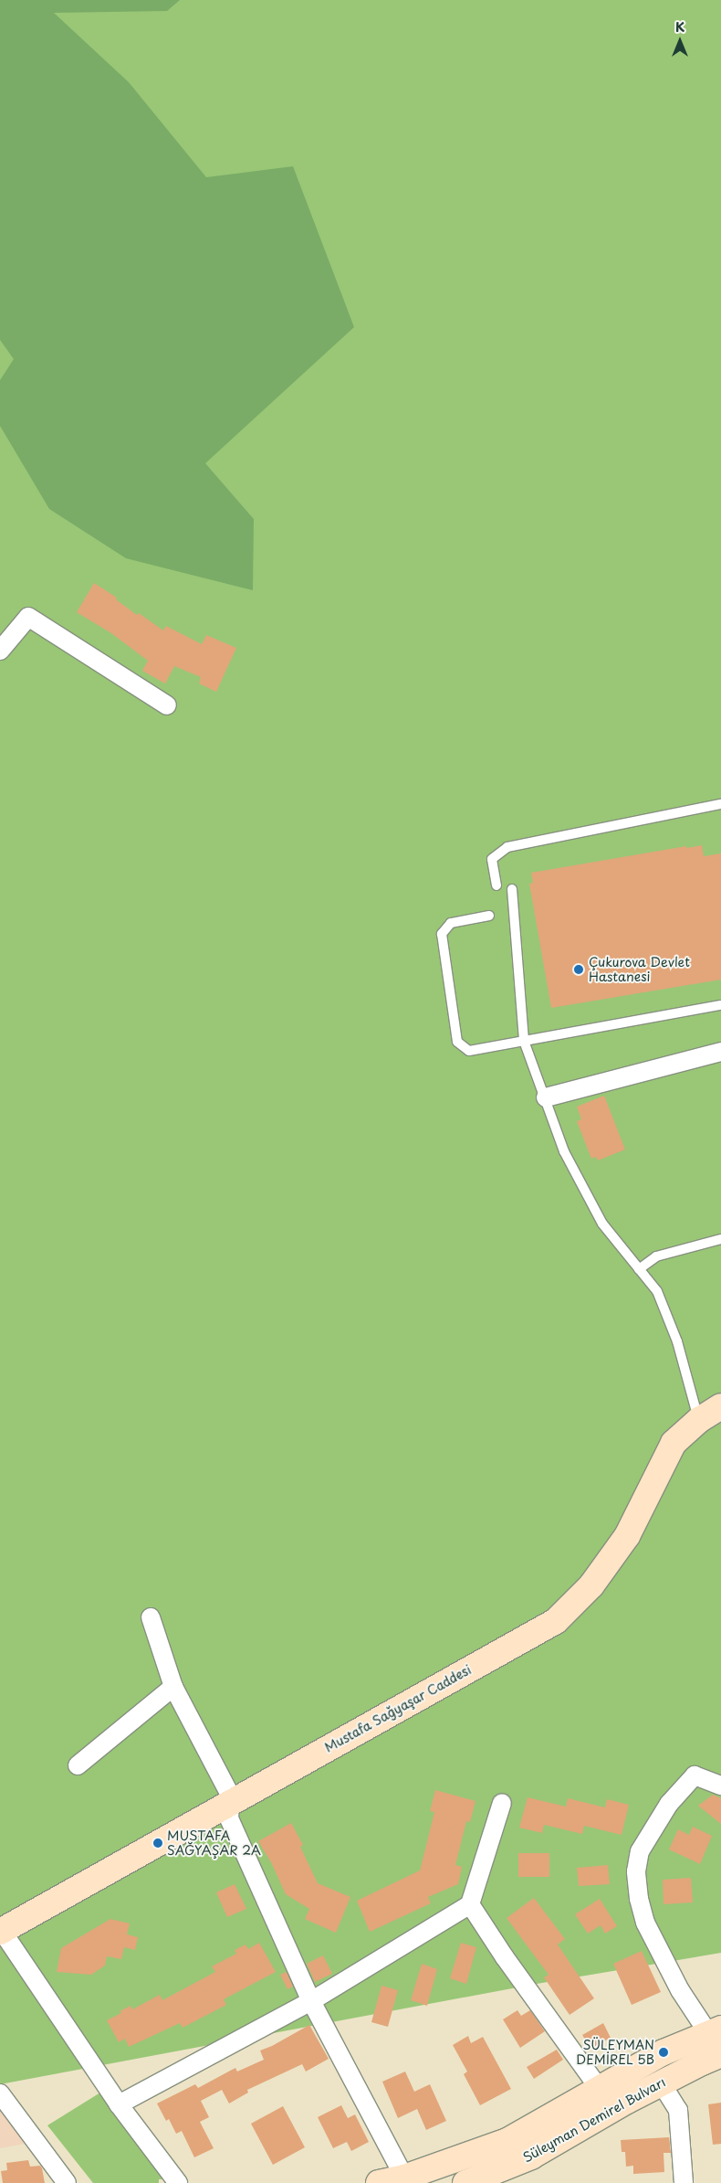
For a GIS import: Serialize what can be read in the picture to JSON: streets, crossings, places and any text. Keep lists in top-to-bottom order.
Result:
{
  "streets": {
    "street": ["Mustafa Sağyaşar Caddesi", "Süleyman Demirel Bulvarı"]
  },
  "places": ["Çukurova Devlet Hastanesi", "MUSTAFA SAĞYAŞAR 2A", "SÜLEYMAN DEMİREL 5B"],
  "north": "top"
}
